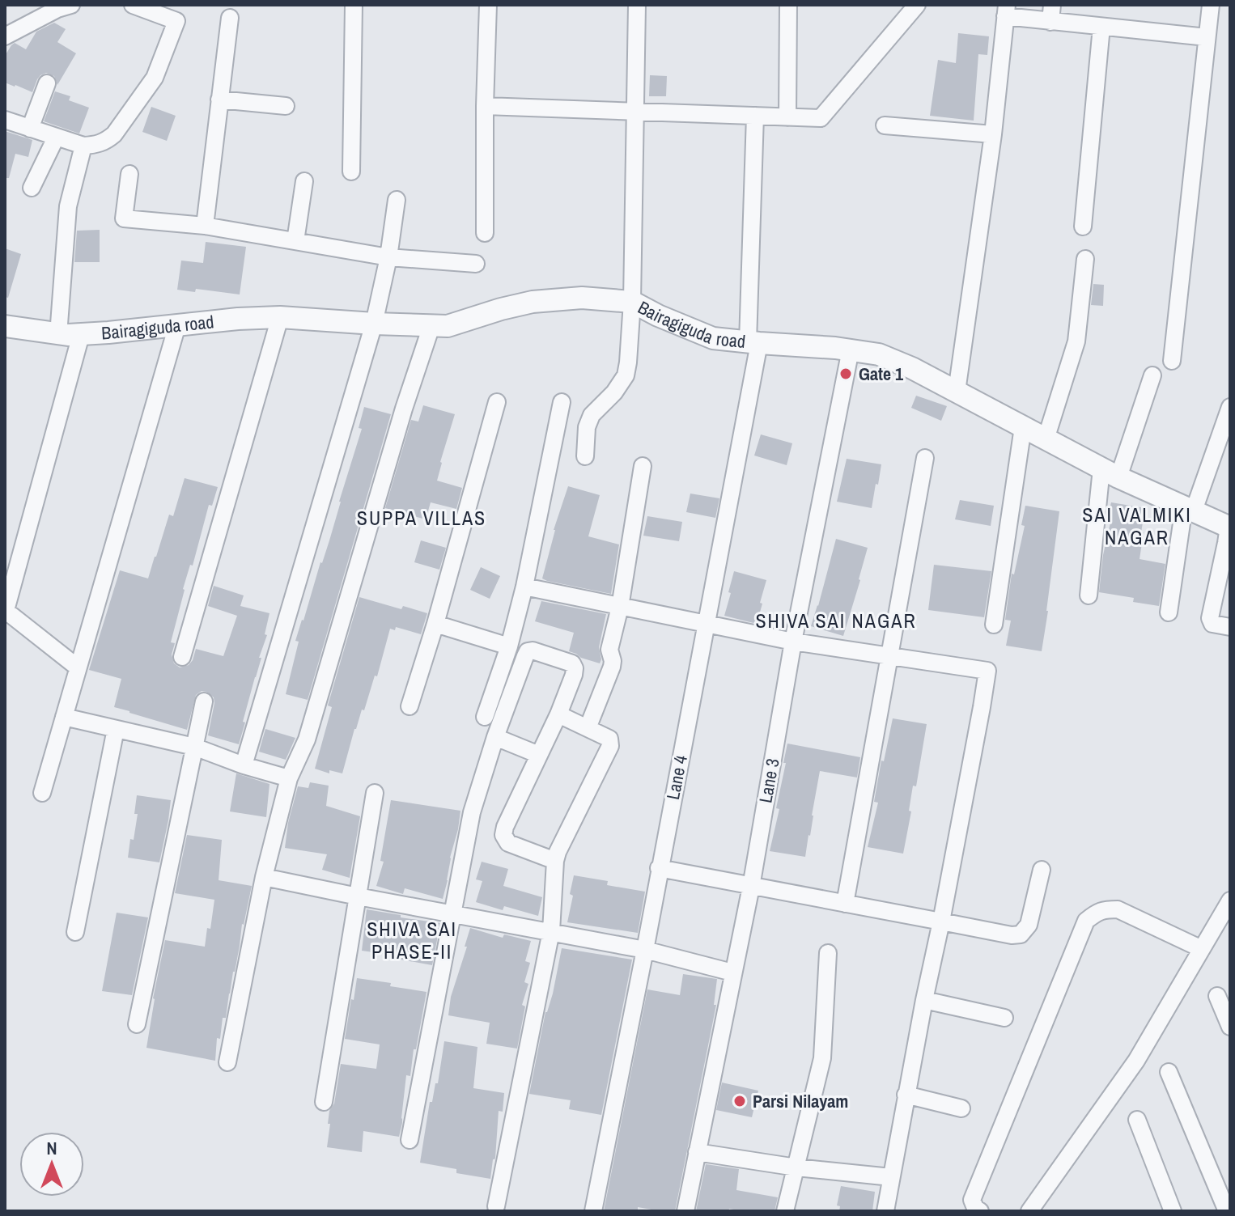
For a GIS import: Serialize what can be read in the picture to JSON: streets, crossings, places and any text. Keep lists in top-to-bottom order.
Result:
{
  "streets": {
    "street": ["Bairagiguda road", "Lane 4", "Lane 3"]
  },
  "crossings": [
    ["Bairagiguda road", "Lane 4"],
    ["Bairagiguda road", "Lane 3"]
  ],
  "districts": [
    "SAI VALMIKI NAGAR",
    "SUPPA VILLAS",
    "SHIVA SAI NAGAR",
    "SHIVA SAI PHASE-II"
  ],
  "places": ["Gate 1", "Parsi Nilayam"],
  "north": "top"
}
